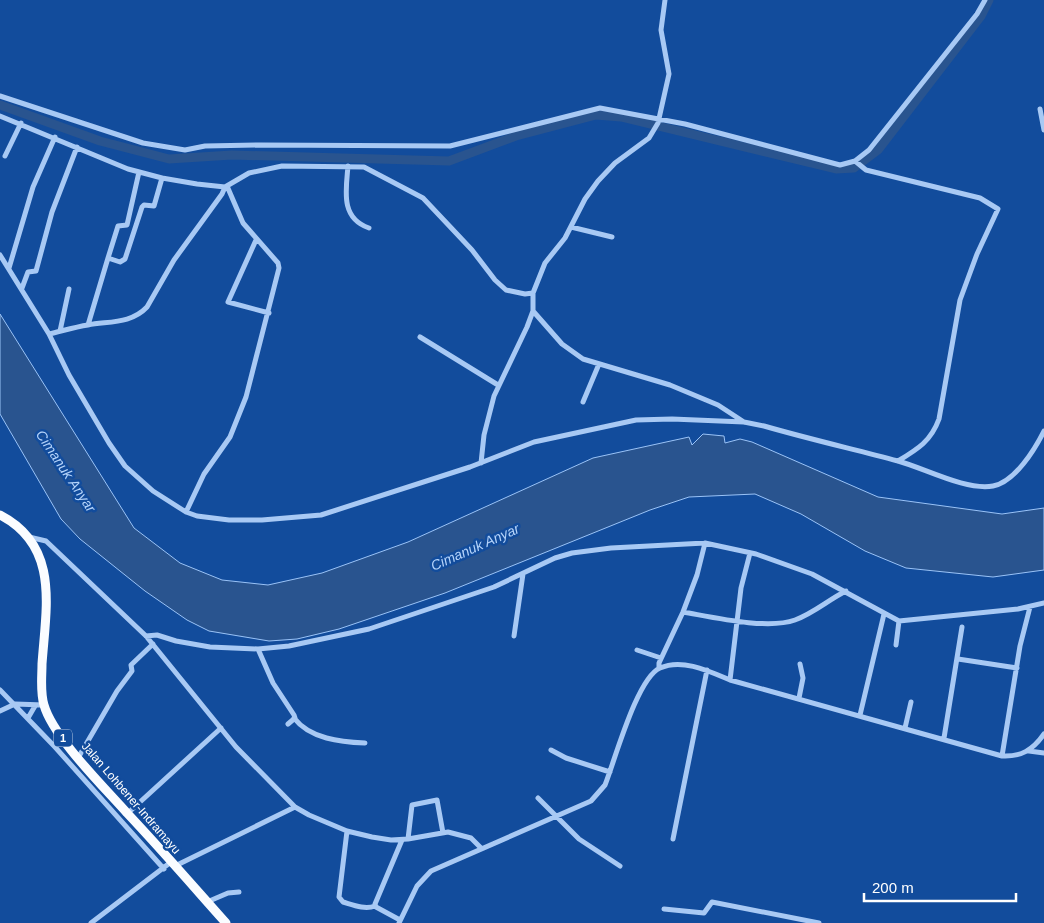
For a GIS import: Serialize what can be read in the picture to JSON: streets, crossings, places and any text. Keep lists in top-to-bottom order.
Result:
{
  "streets": {
    "highway": ["1", "Jalan Lohbener-Indramayu"]
  },
  "water": ["Cimanuk Anyar"],
  "scale_bar": "200 m"
}
